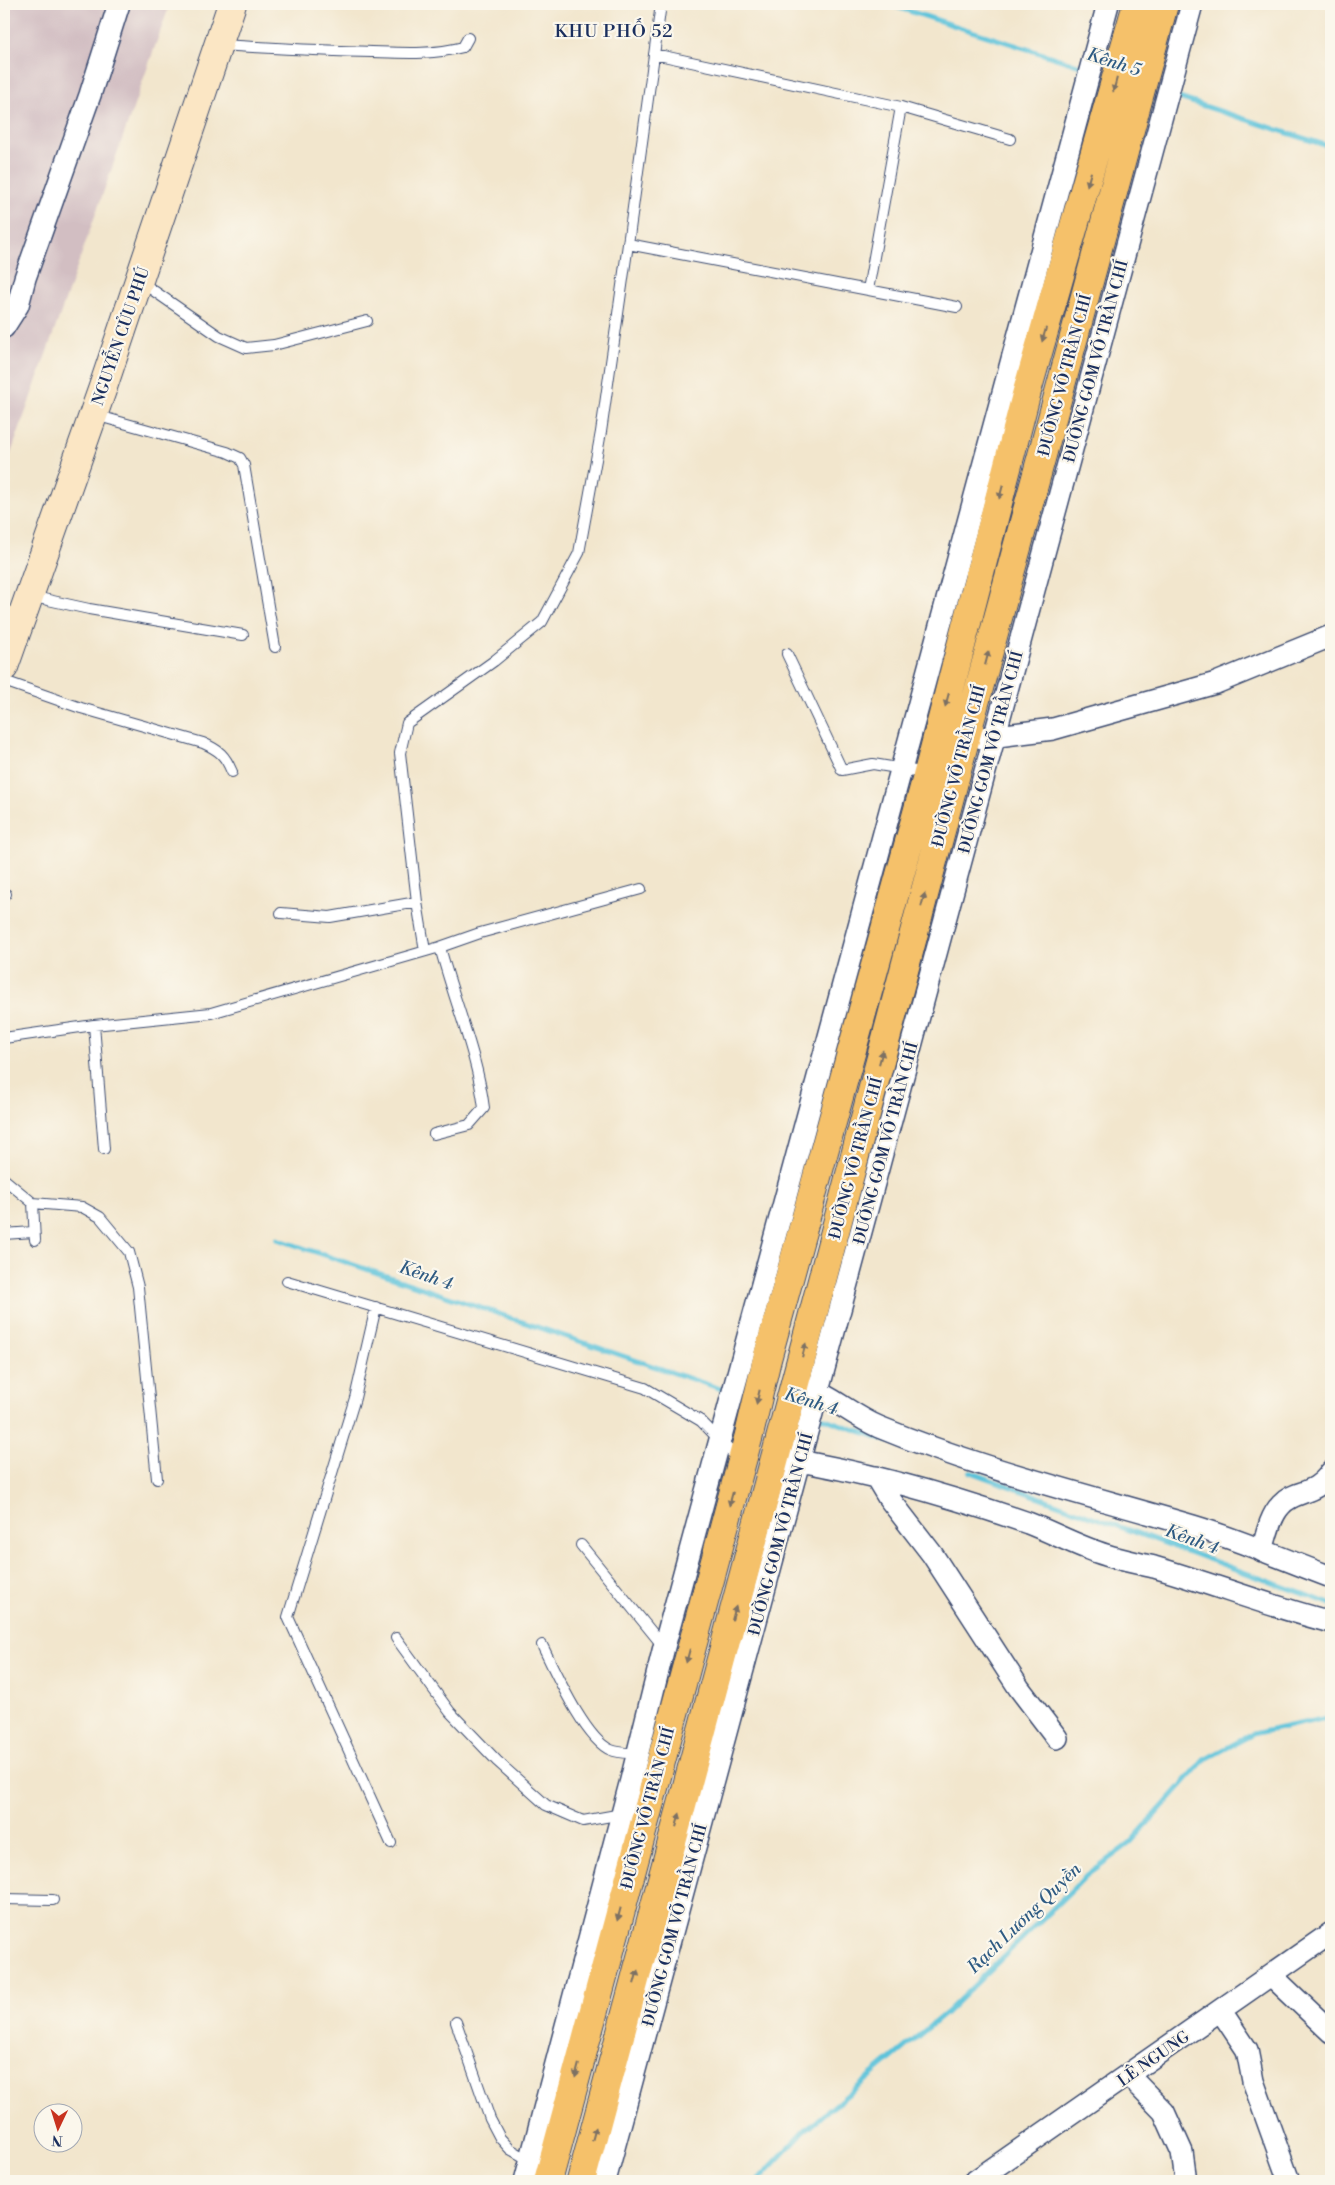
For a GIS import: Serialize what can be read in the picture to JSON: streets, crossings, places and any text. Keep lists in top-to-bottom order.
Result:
{
  "streets": {
    "highway": ["ĐƯỜNG VÕ TRẦN CHÍ"],
    "main road": ["NGUYỄN CỬU PHÚ"],
    "street": ["ĐƯỜNG GOM VÕ TRẦN CHÍ", "LÊ NGUNG"]
  },
  "crossings": [
    ["ĐƯỜNG GOM VÕ TRẦN CHÍ", "ĐƯỜNG VÕ TRẦN CHÍ"]
  ],
  "districts": ["KHU PHỐ 52"],
  "water": ["Kênh 5", "Kênh 4", "Rạch Lương Quyền"],
  "north": "bottom"
}
